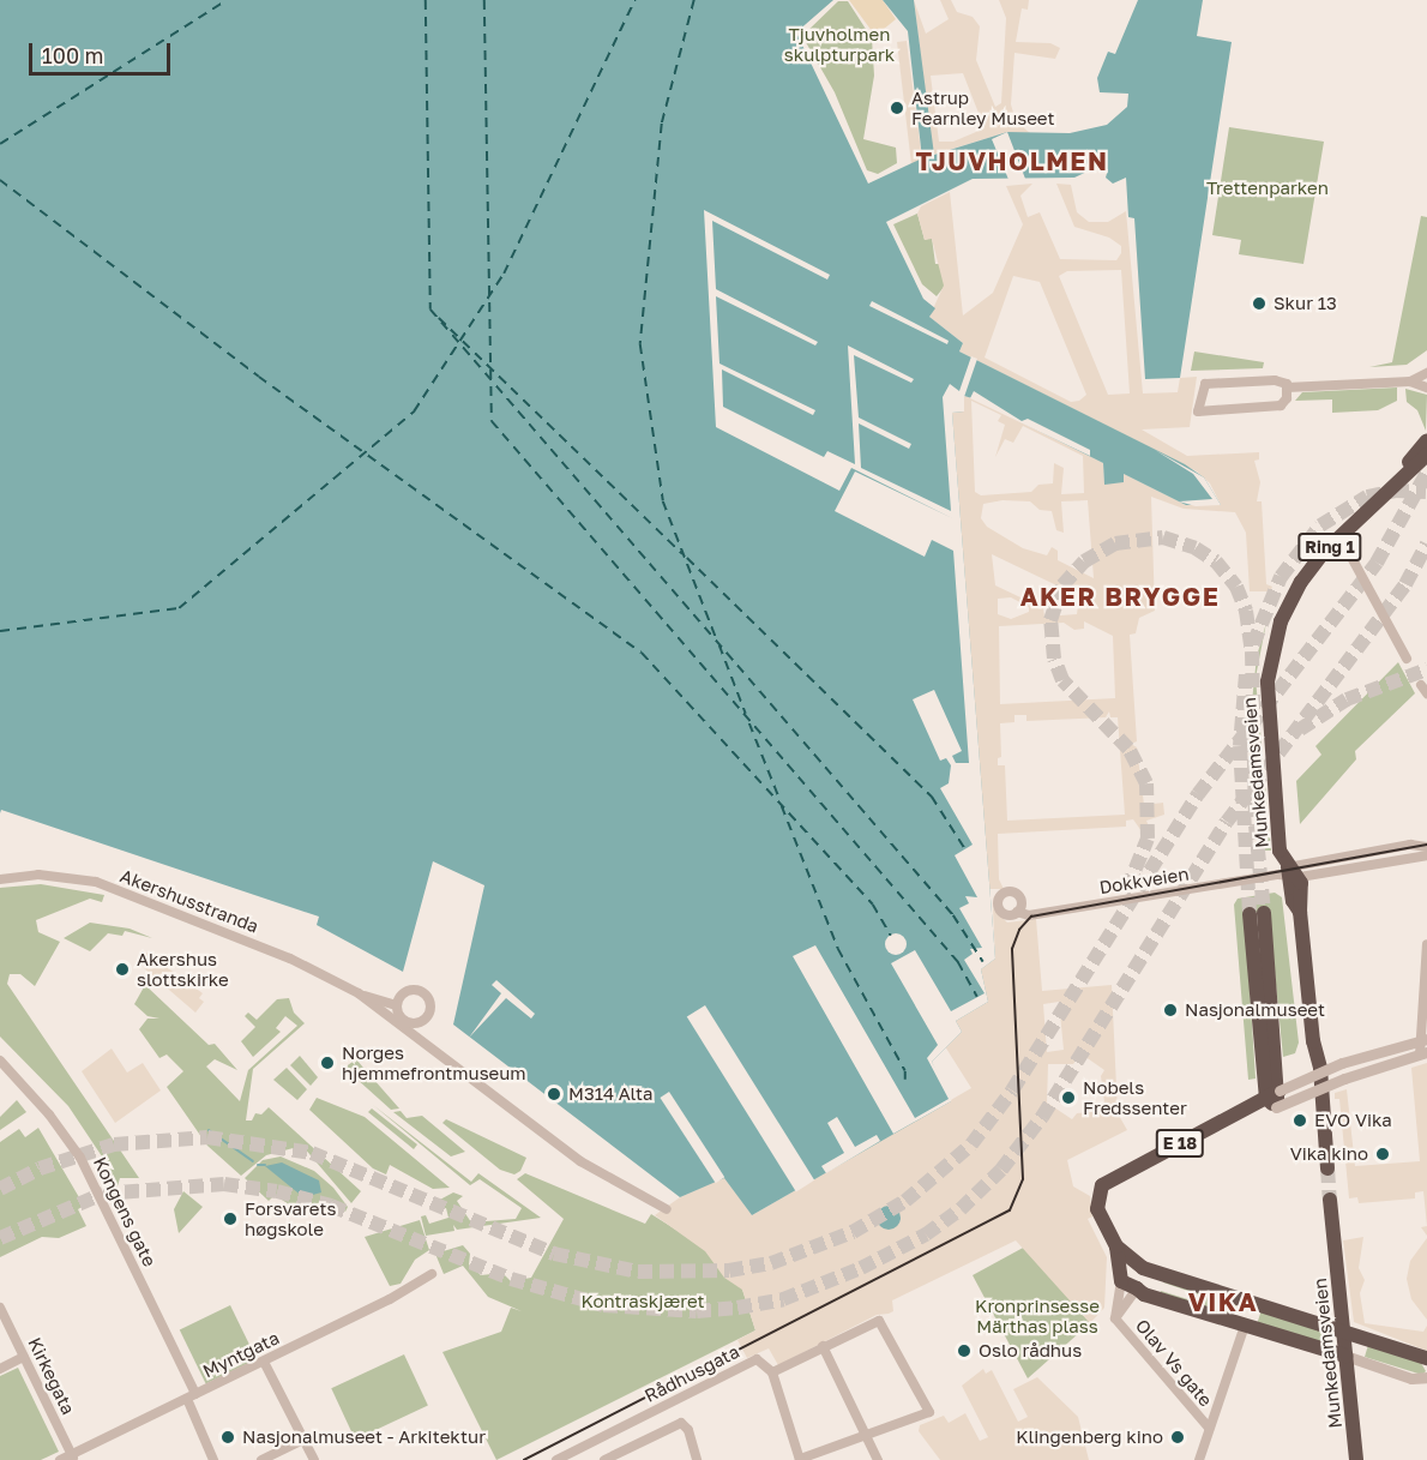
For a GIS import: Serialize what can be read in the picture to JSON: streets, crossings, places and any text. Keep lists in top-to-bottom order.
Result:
{
  "streets": {
    "highway": ["Ring 1", "Munkedamsveien", "E 18"],
    "street": [
      "Dokkveien",
      "Akershusstranda",
      "Kongens gate",
      "Myntgata",
      "Olav Vs gate",
      "Rådhusgata",
      "Kirkegata"
    ]
  },
  "crossings": [
    ["Munkedamsveien", "Dokkveien"],
    ["Munkedamsveien", "E 18"],
    ["Kongens gate", "Myntgata"],
    ["Myntgata", "Kirkegata"]
  ],
  "districts": ["TJUVHOLMEN", "AKER BRYGGE", "VIKA"],
  "parks": [
    "Tjuvholmen skulpturpark",
    "Trettenparken",
    "Kontraskjæret",
    "Kronprinsesse Märthas plass"
  ],
  "places": [
    "Astrup Fearnley Museet",
    "Skur 13",
    "Akershus slottskirke",
    "Nasjonalmuseet",
    "Norges hjemmefrontmuseum",
    "M314 Alta",
    "Nobels Fredssenter",
    "EVO Vika",
    "Vika kino",
    "Forsvarets høgskole",
    "Oslo rådhus",
    "Nasjonalmuseet - Arkitektur",
    "Klingenberg kino"
  ],
  "scale_bar": "100 m"
}
